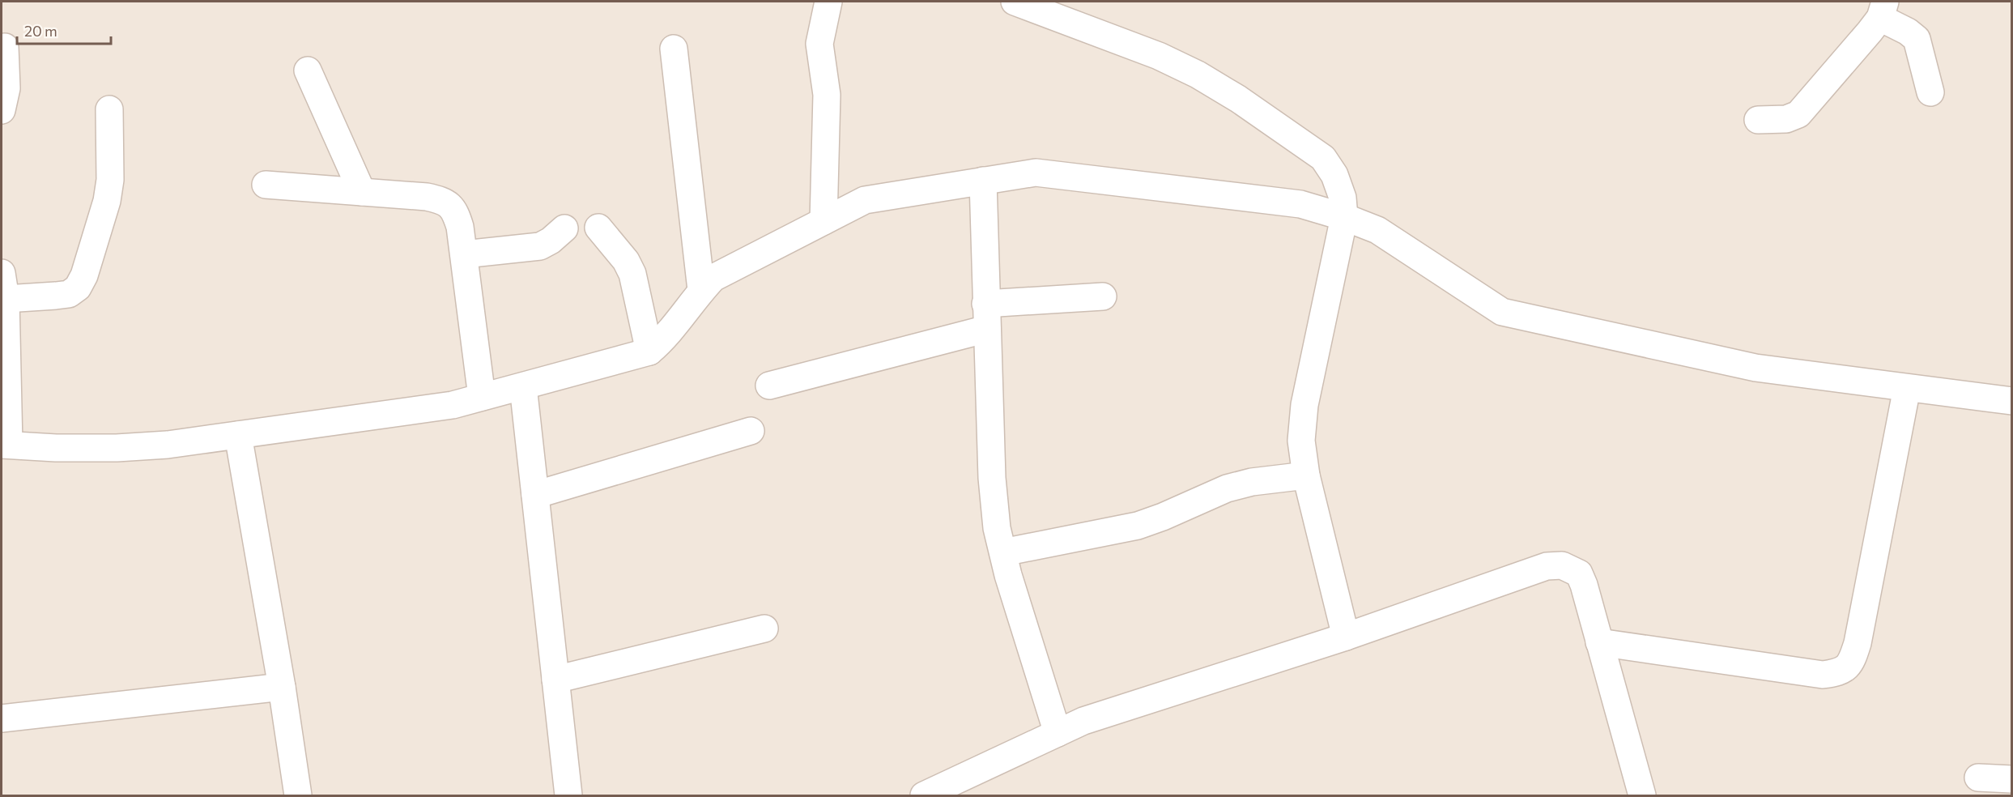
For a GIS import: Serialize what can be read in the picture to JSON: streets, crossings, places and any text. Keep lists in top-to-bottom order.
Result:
{
  "scale_bar": "20 m"
}
